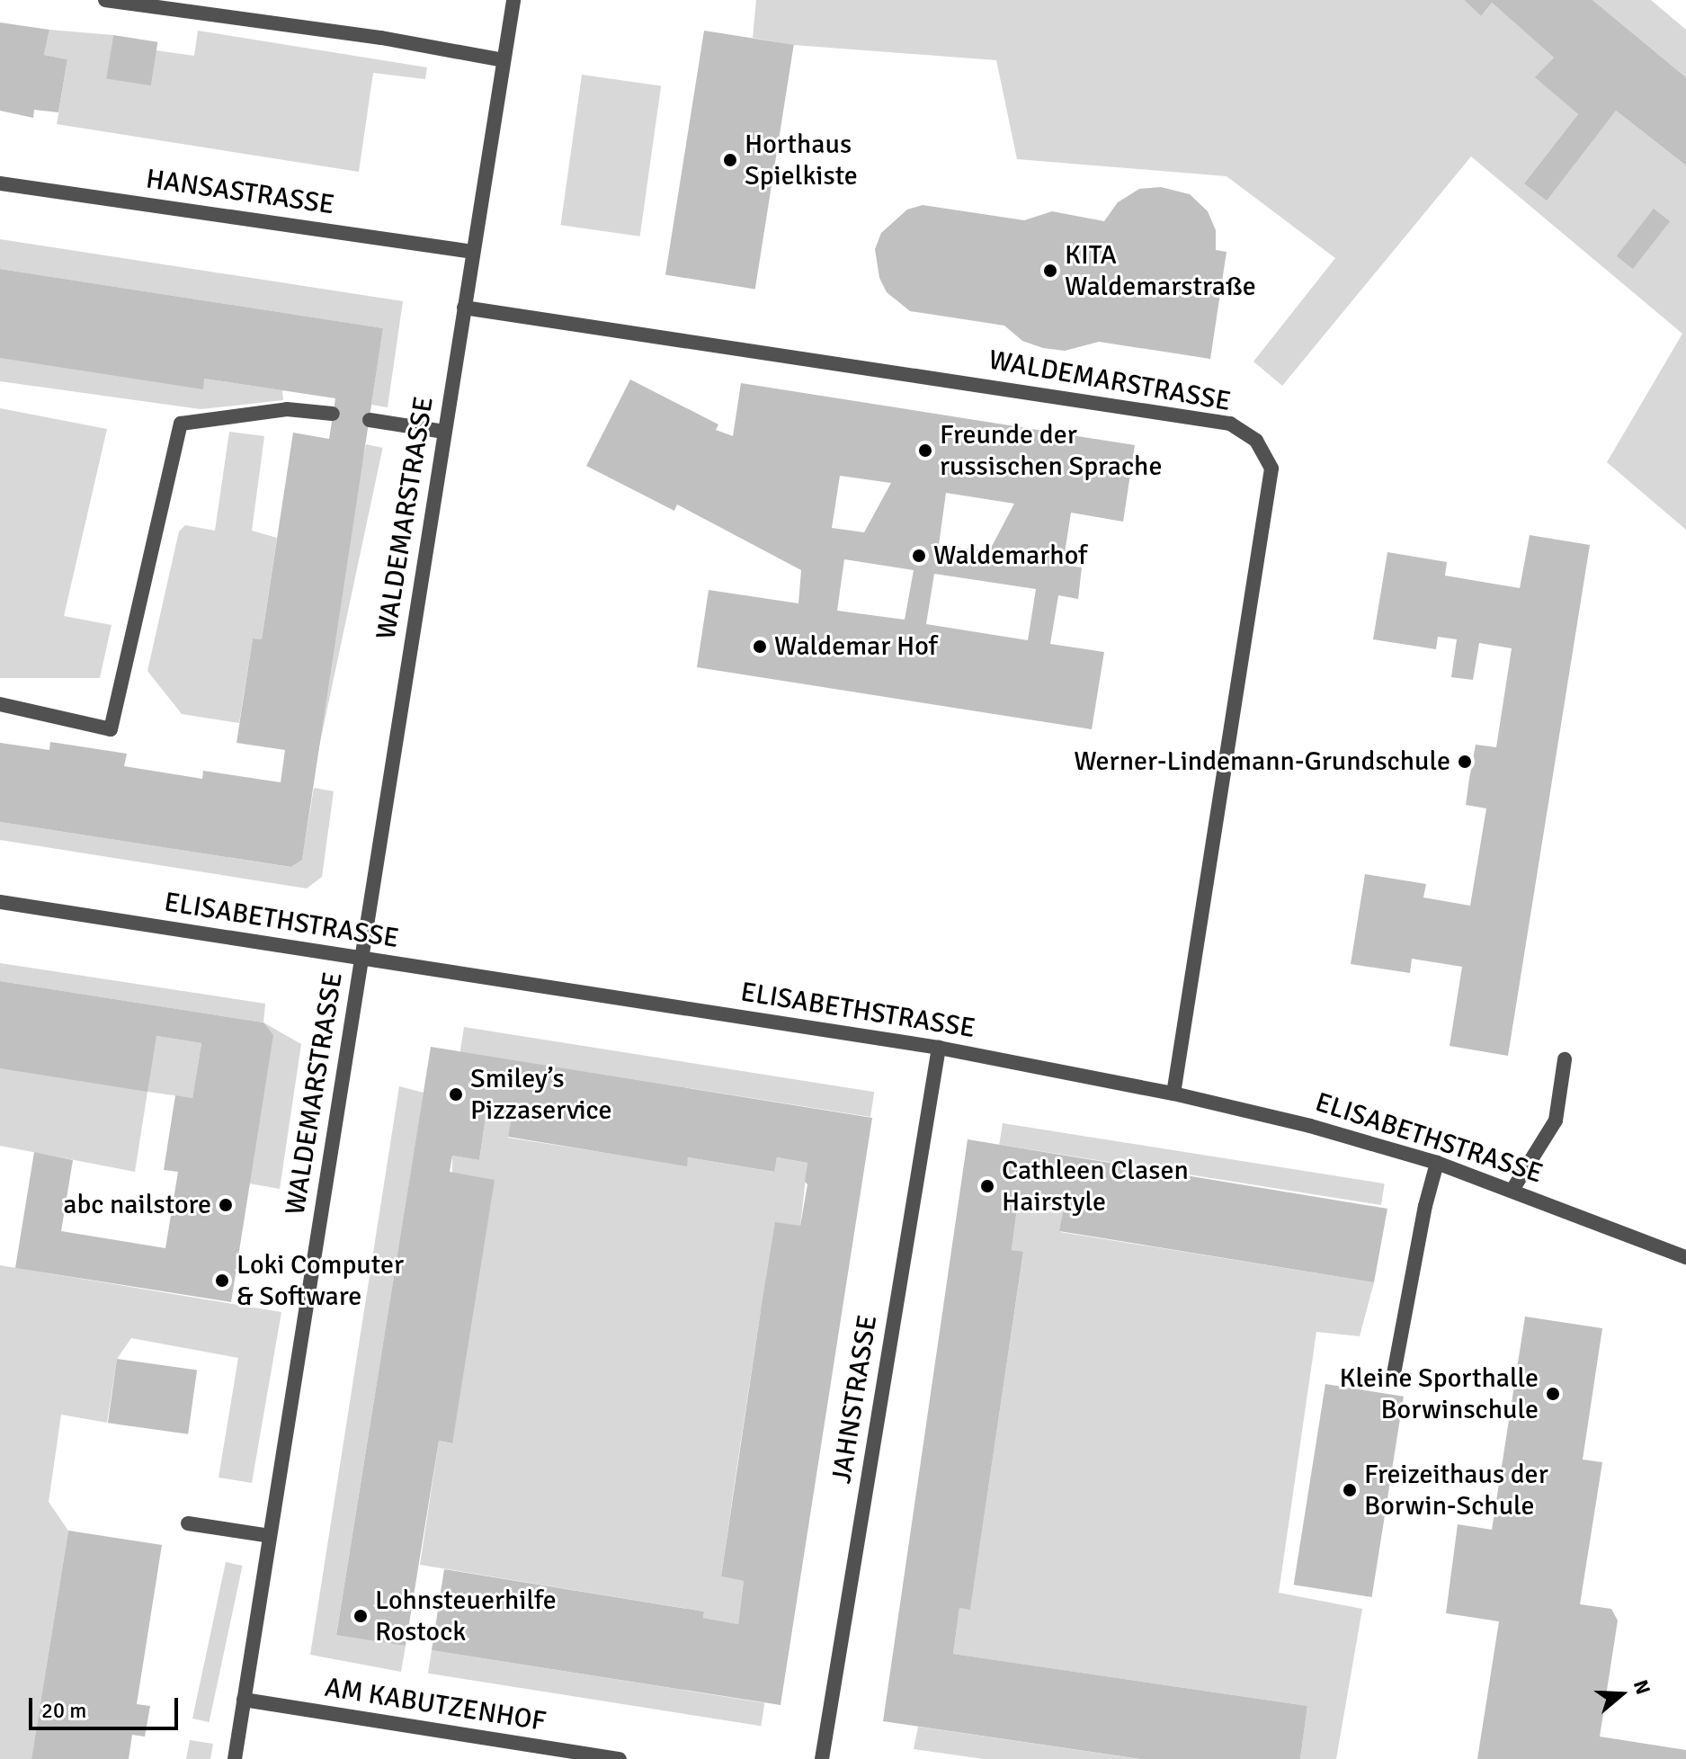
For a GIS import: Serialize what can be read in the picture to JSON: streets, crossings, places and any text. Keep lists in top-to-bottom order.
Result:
{
  "streets": {
    "street": [
      "HANSASTRASSE",
      "WALDEMARSTRASSE",
      "ELISABETHSTRASSE",
      "JAHNSTRASSE",
      "AM KABUTZENHOF"
    ]
  },
  "crossings": [
    ["HANSASTRASSE", "WALDEMARSTRASSE"],
    ["WALDEMARSTRASSE", "ELISABETHSTRASSE"],
    ["WALDEMARSTRASSE", "AM KABUTZENHOF"],
    ["ELISABETHSTRASSE", "JAHNSTRASSE"]
  ],
  "places": [
    "Horthaus Spielkiste",
    "KITA Waldemarstraße",
    "Freunde der russischen Sprache",
    "Waldemarhof",
    "Waldemar Hof",
    "Werner-Lindemann-Grundschule",
    "Smiley’s Pizzaservice",
    "Cathleen Clasen Hairstyle",
    "abc nailstore",
    "Loki Computer & Software",
    "Kleine Sporthalle Borwinschule",
    "Freizeithaus der Borwin-Schule",
    "Lohnsteuerhilfe Rostock"
  ],
  "scale_bar": "20 m",
  "north": "right"
}
